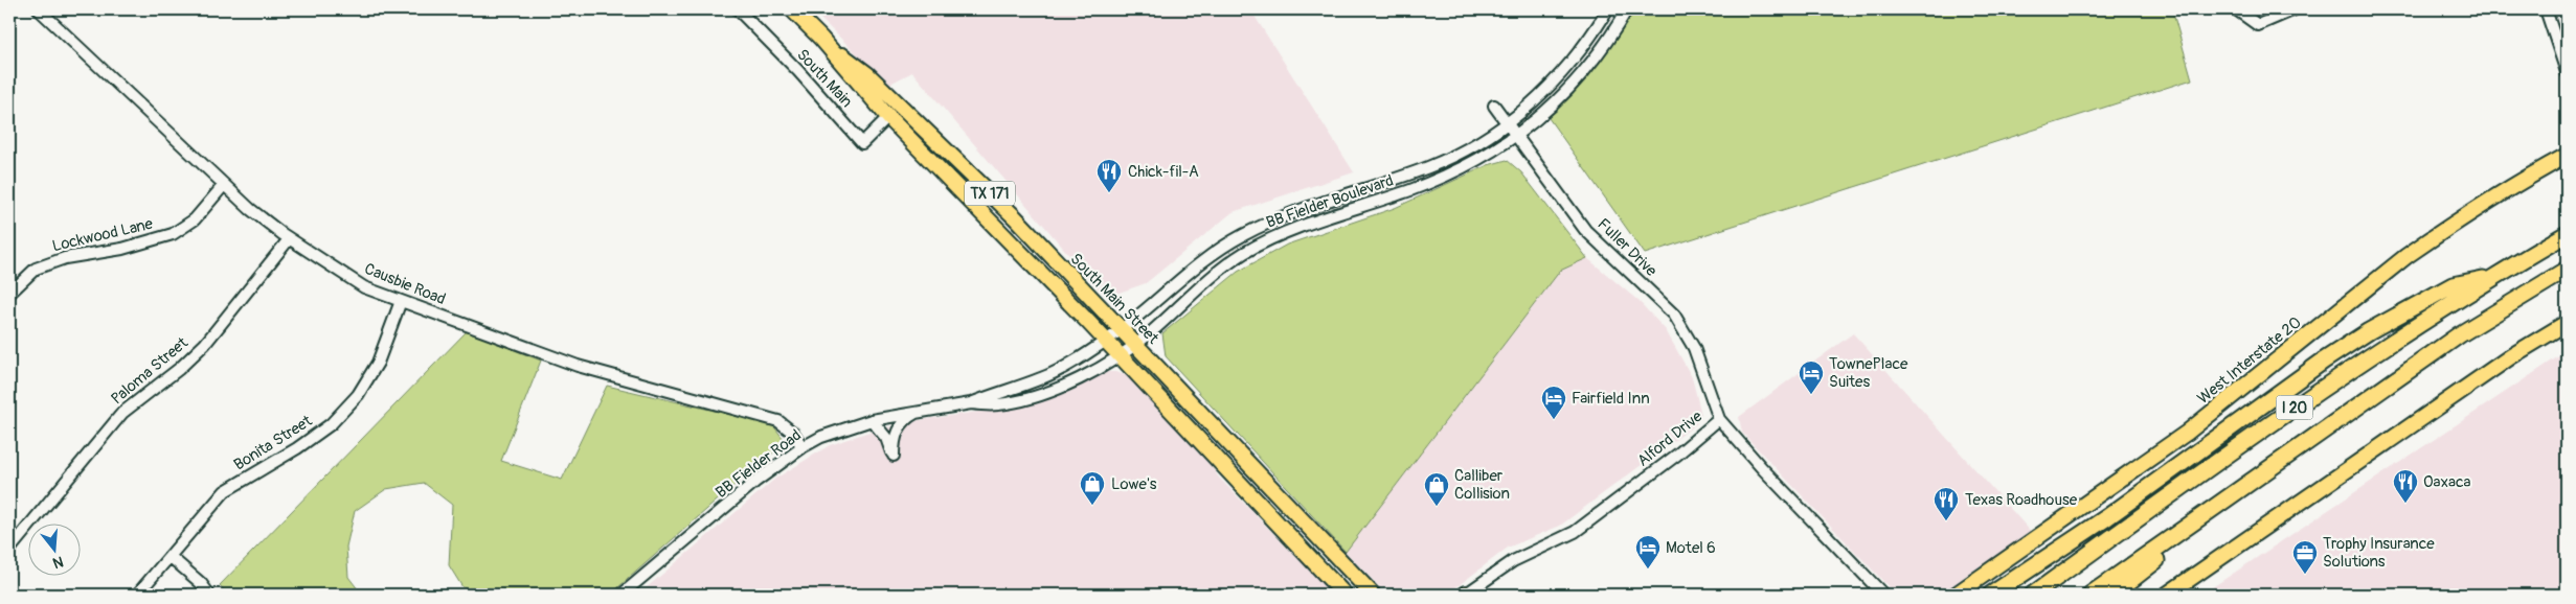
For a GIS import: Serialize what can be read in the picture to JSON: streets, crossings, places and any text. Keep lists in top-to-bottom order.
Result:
{
  "streets": {
    "highway": ["I 20"],
    "main road": ["TX 171", "South Main Street", "West Interstate 20"],
    "street": [
      "South Main",
      "BB Fielder Boulevard",
      "Lockwood Lane",
      "Fuller Drive",
      "Causbie Road",
      "Paloma Street",
      "Alford Drive",
      "Bonita Street",
      "BB Fielder Road"
    ]
  },
  "crossings": [
    ["South Main", "South Main Street"],
    ["BB Fielder Boulevard", "Fuller Drive"],
    ["BB Fielder Boulevard", "South Main Street"],
    ["BB Fielder Boulevard", "BB Fielder Road"],
    ["Lockwood Lane", "Causbie Road"],
    ["Fuller Drive", "Alford Drive"],
    ["Causbie Road", "Paloma Street"],
    ["Causbie Road", "Bonita Street"],
    ["Causbie Road", "BB Fielder Road"]
  ],
  "places": {
    "restaurant": ["Chick-fil-A", "Oaxaca", "Texas Roadhouse"],
    "hotel": ["TownePlace Suites", "Fairfield Inn", "Motel 6"],
    "shop": ["Lowe's", "Calliber Collision"],
    "office": ["Trophy Insurance Solutions"]
  },
  "north": "bottom"
}
